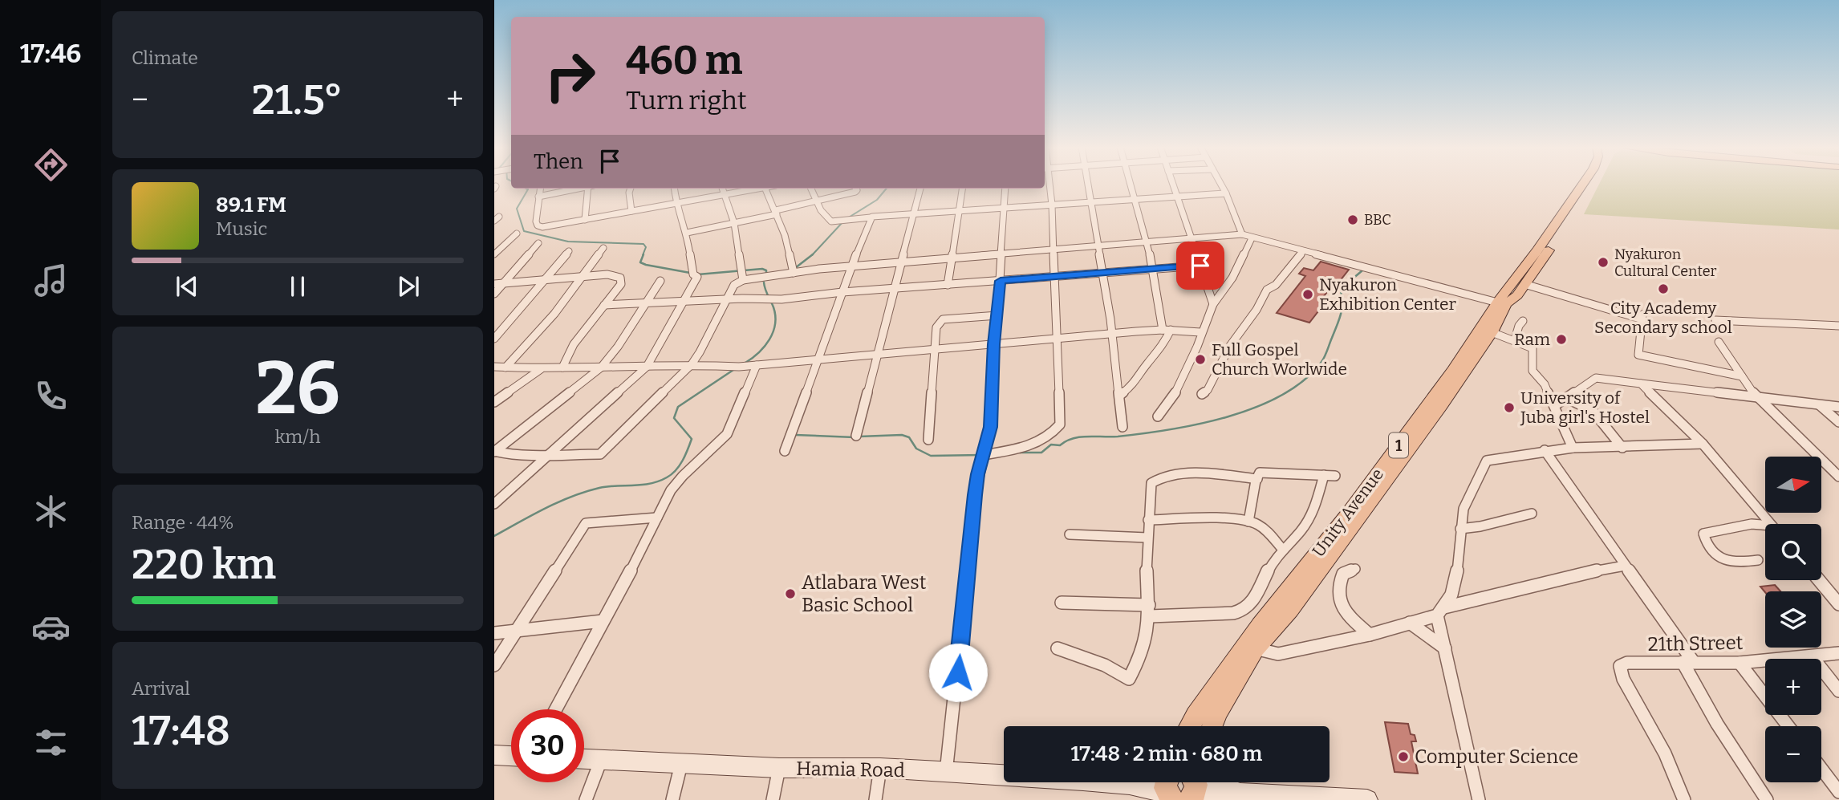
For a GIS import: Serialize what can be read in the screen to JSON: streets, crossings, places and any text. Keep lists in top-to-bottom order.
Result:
{
  "streets": {
    "main road": ["1", "Unity Avenue", "Hamia Road"],
    "street": ["21th Street"]
  },
  "places": [
    "BBC",
    "Nyakuron Cultural Center",
    "City Academy Secondary school",
    "Nyakuron Exhibition Center",
    "Ram",
    "Full Gospel Church Worlwide",
    "University of Juba girl's Hostel",
    "Atlabara West Basic School",
    "Computer Science"
  ],
  "north": "right",
  "page": {
    "tabs": "17:46",
    "tile": [
      "Climate",
      ["26", "km/h"],
      ["Range · 44%", "220 km"],
      ["Arrival", "17:48"]
    ],
    "turn": ["460 m", "Turn right"],
    "heat": ["−", "21.5°", "+"],
    "then": "Then",
    "song": ["89.1 FM", "Music"],
    "map_buttons": ["+", "−"],
    "limit": "30",
    "trip": "17:48 · 2 min · 680 m"
  }
}
